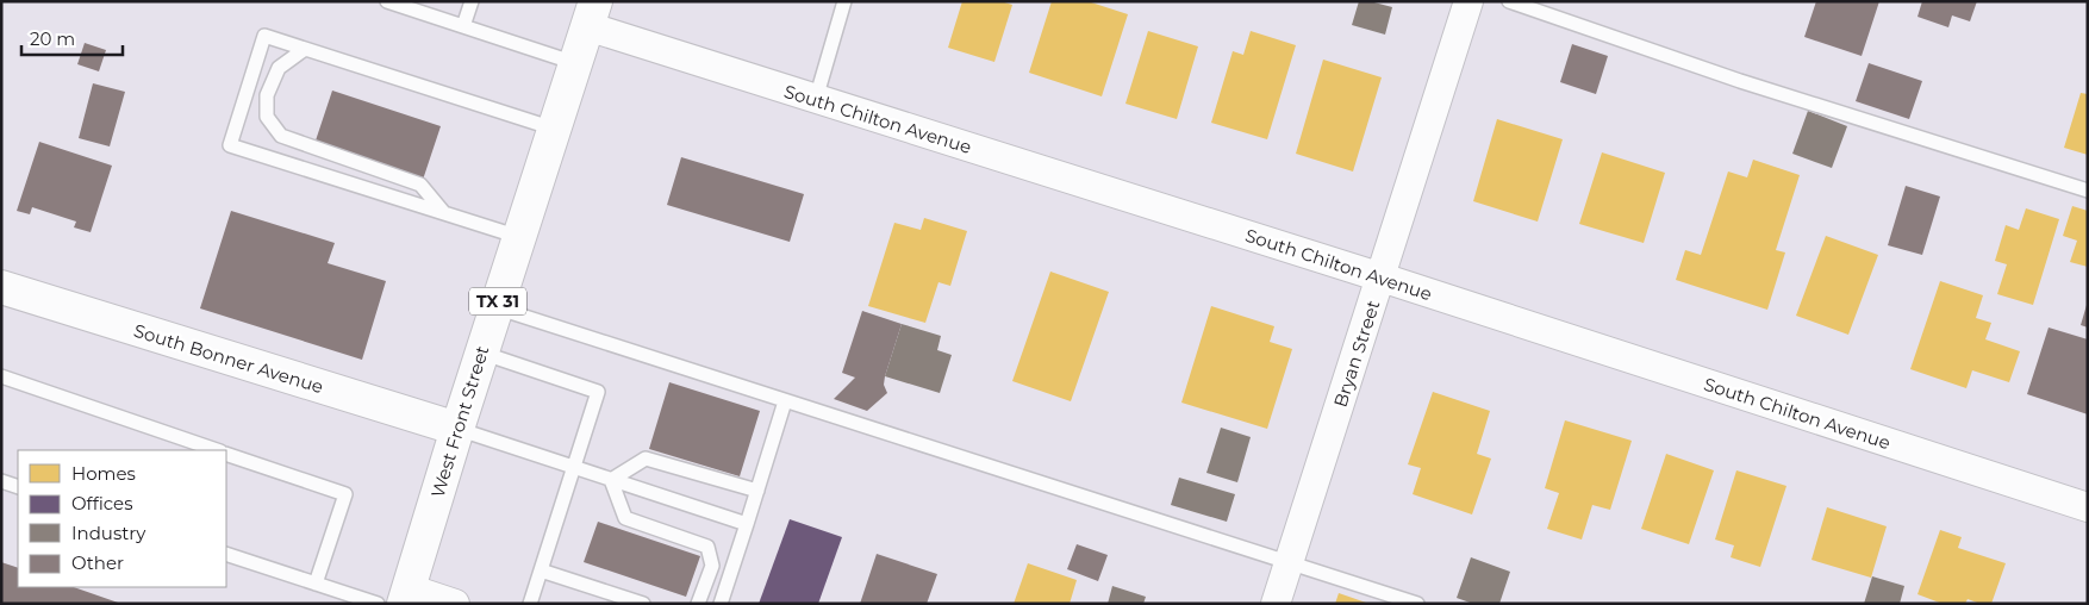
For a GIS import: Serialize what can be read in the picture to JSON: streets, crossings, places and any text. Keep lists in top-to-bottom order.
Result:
{
  "streets": {
    "main road": ["TX 31", "South Bonner Avenue", "West Front Street"],
    "street": ["South Chilton Avenue", "Bryan Street"]
  },
  "crossings": [
    ["South Chilton Avenue", "Bryan Street"],
    ["South Chilton Avenue", "West Front Street"],
    ["South Bonner Avenue", "West Front Street"]
  ],
  "legend": [
    "Homes",
    "Offices",
    "Industry",
    "Other"
  ],
  "scale_bar": "20 m"
}
